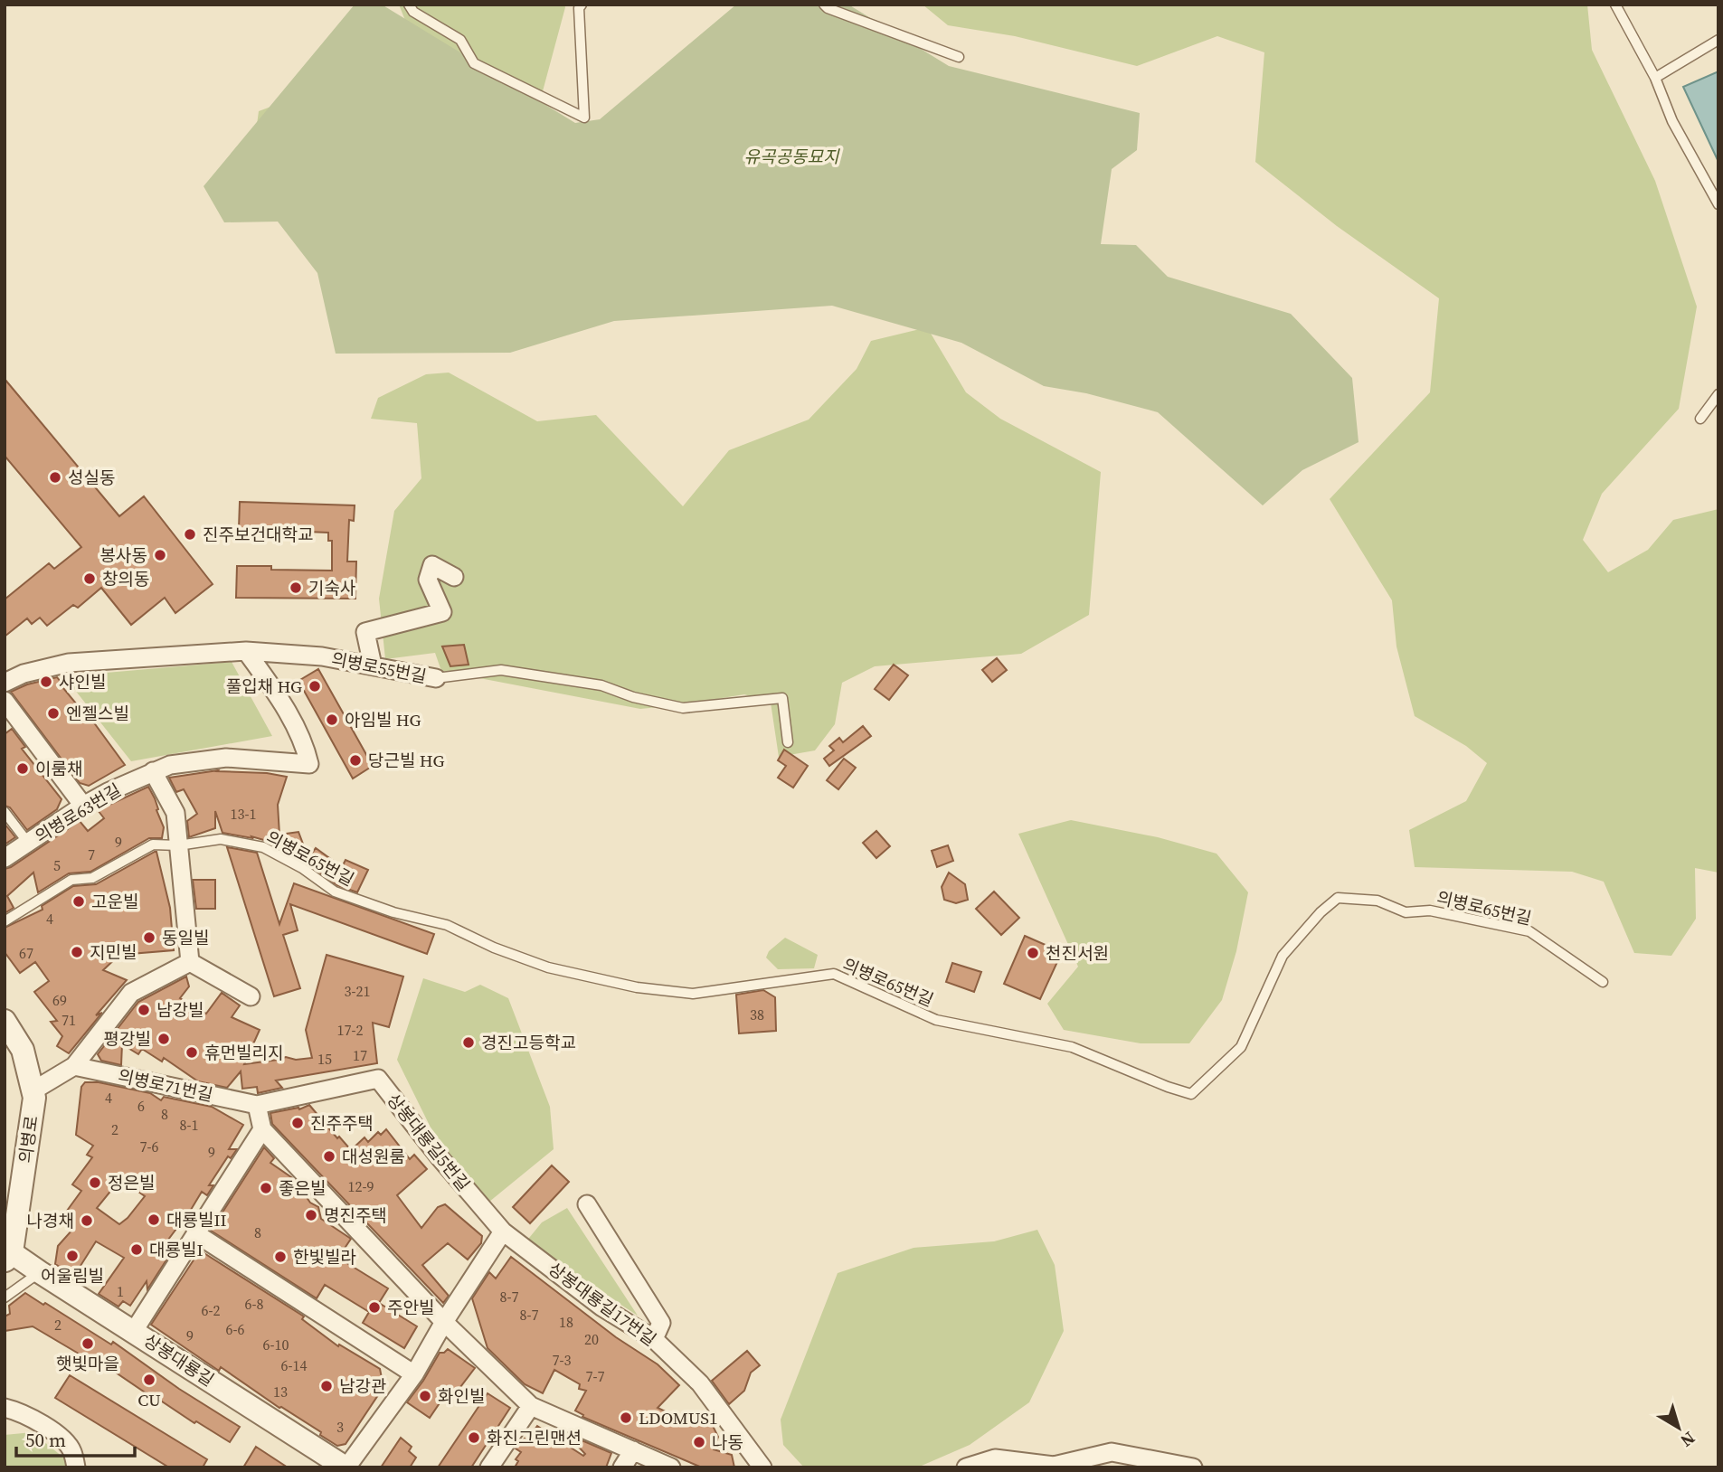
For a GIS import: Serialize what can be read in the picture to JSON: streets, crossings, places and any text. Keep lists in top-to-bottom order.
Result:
{
  "streets": {
    "street": [
      "의병로55번길",
      "의병로63번길",
      "의병로71번길",
      "의병로",
      "상봉대룡길5번길",
      "상봉대룡길17번길",
      "상봉대룡길"
    ],
    "lane": ["의병로65번길"]
  },
  "crossings": [
    ["의병로55번길", "의병로63번길"],
    ["의병로71번길", "상봉대룡길5번길"],
    ["의병로", "상봉대룡길"],
    ["상봉대룡길5번길", "상봉대룡길17번길"]
  ],
  "parks": ["유곡공동묘지"],
  "places": [
    "성실동",
    "진주보건대학교",
    "봉사동",
    "창의동",
    "기숙사",
    "샤인빌",
    "풀입채 HG",
    "엔젤스빌",
    "아임빌 HG",
    "당근빌 HG",
    "이룸채",
    "고운빌",
    "동일빌",
    "지민빌",
    "천진서원",
    "남강빌",
    "평강빌",
    "경진고등학교",
    "휴먼빌리지",
    "진주주택",
    "대성원룸",
    "정은빌",
    "좋은빌",
    "명진주택",
    "대룡빌II",
    "나경채",
    "대룡빌I",
    "어울림빌",
    "한빛빌라",
    "주안빌",
    "햇빛마을",
    "CU",
    "남강관",
    "화인빌",
    "LDOMUS1",
    "화진그린맨션",
    "나동"
  ],
  "house_numbers": [
    "13-1",
    "9",
    "7",
    "5",
    "4",
    "67",
    "3-21",
    "69",
    "38",
    "71",
    "17-2",
    "17",
    "15",
    "4",
    "6",
    "8",
    "8-1",
    "2",
    "7-6",
    "9",
    "12-9",
    "8",
    "1",
    "8-7",
    "6-8",
    "6-2",
    "8-7",
    "18",
    "2",
    "6-6",
    "9",
    "20",
    "6-10",
    "7-3",
    "6-14",
    "7-7",
    "13",
    "3"
  ],
  "scale_bar": "50 m",
  "north": "bottom right"
}
